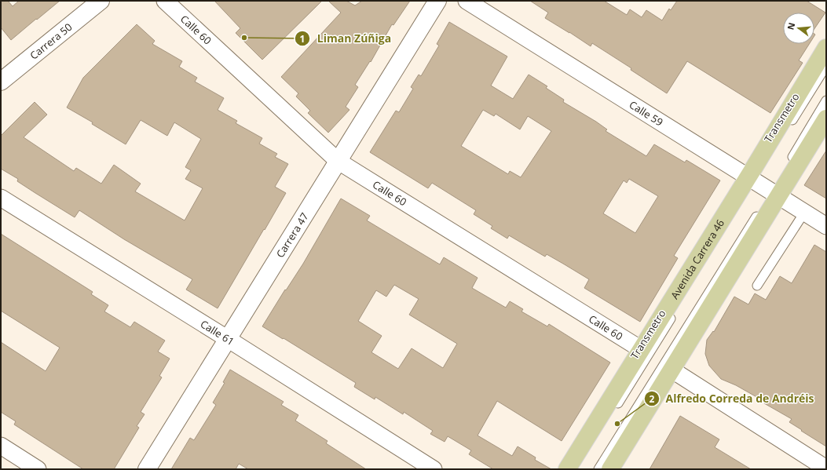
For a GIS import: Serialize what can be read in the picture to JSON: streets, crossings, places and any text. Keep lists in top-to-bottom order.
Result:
{
  "streets": {
    "main road": ["Avenida Carrera 46"],
    "street": [
      "Calle 60",
      "Carrera 50",
      "Calle 59",
      "Carrera 47",
      "Calle 61"
    ],
    "lane": ["Transmetro"]
  },
  "crossings": [
    ["Calle 60", "Carrera 47"],
    ["Calle 60", "Avenida Carrera 46"],
    ["Calle 59", "Transmetro"],
    ["Calle 59", "Avenida Carrera 46"],
    ["Transmetro", "Avenida Carrera 46"],
    ["Carrera 47", "Calle 61"]
  ],
  "places": ["Liman Zúñiga", "Alfredo Correda de Andréis"],
  "north": "left"
}
